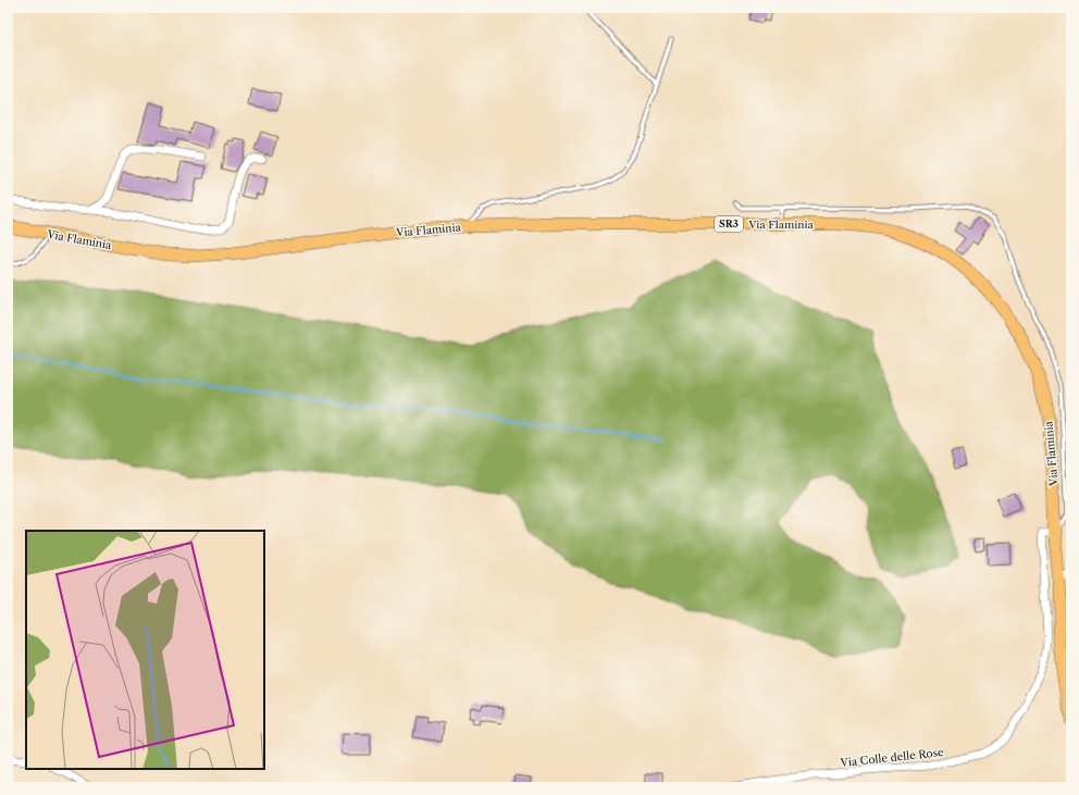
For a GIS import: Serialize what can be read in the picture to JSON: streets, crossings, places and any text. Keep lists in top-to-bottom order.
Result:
{
  "streets": {
    "main road": ["SR3", "Via Flaminia"],
    "street": ["Via Colle delle Rose"]
  },
  "crossings": [
    ["Via Flaminia", "Via Colle delle Rose"]
  ]
}
